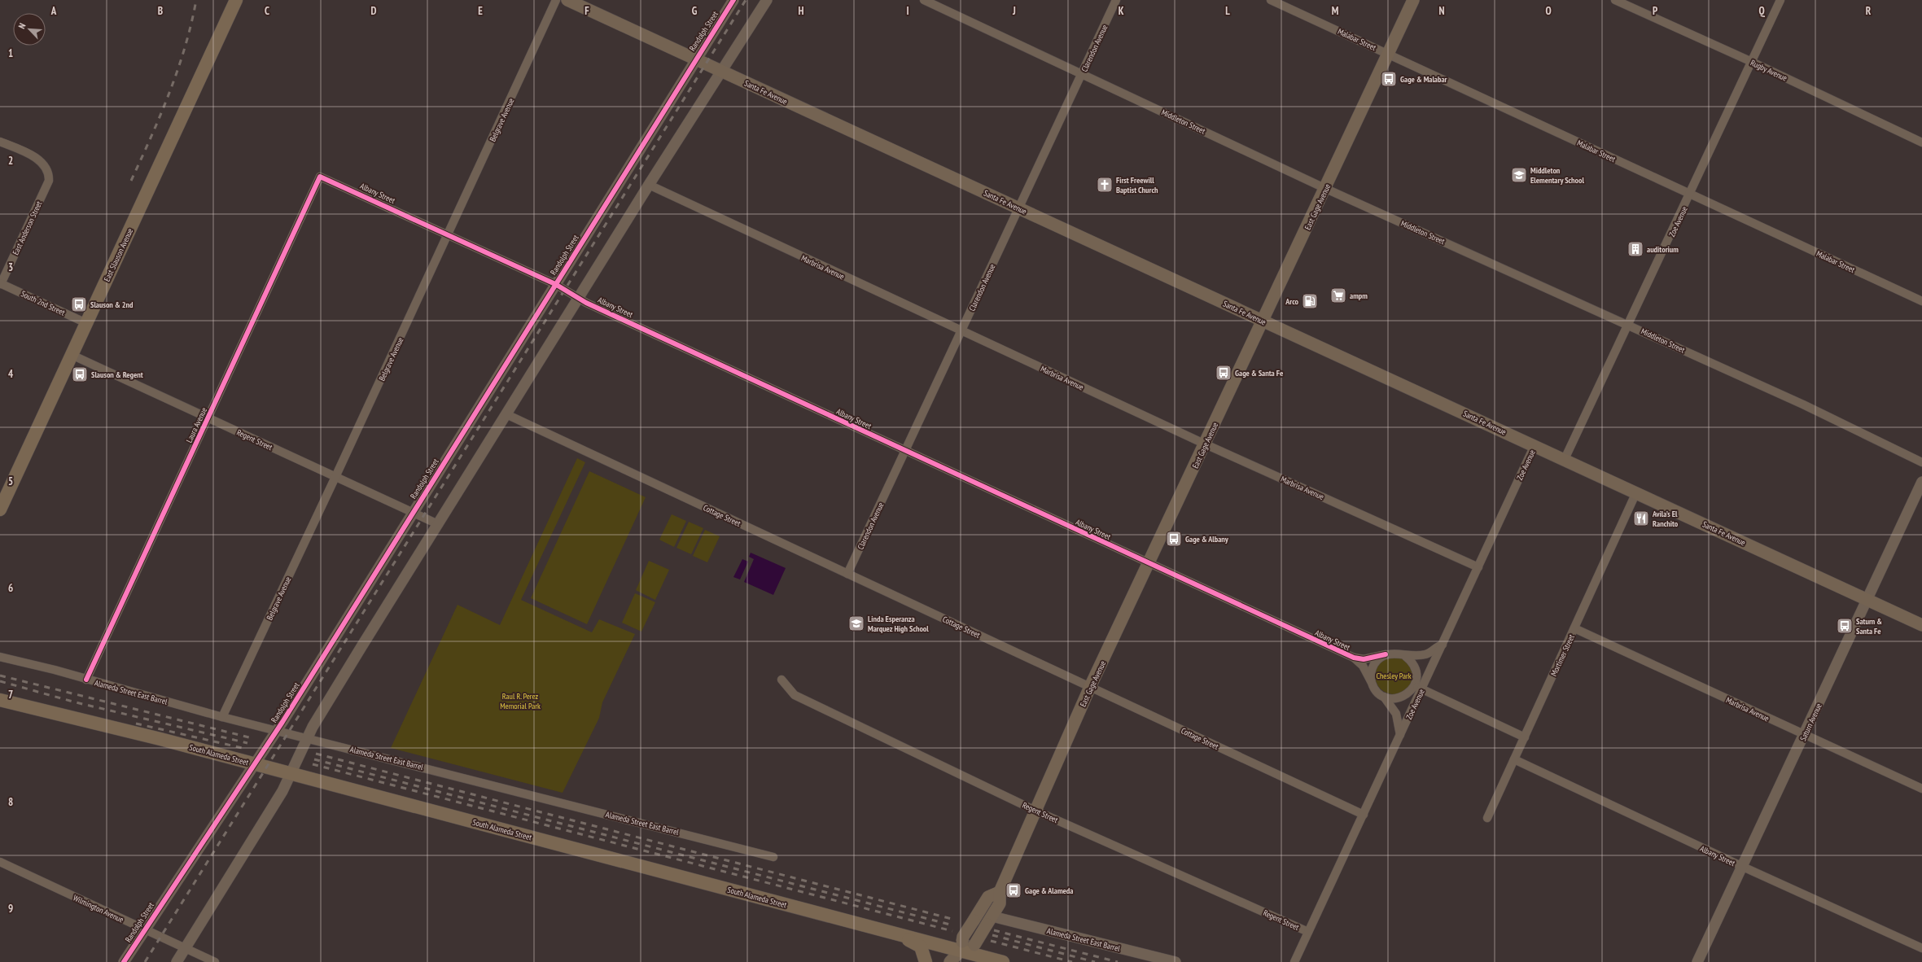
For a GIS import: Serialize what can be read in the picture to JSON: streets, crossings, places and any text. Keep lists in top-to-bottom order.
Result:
{
  "streets": {
    "main road": [
      "Santa Fe Avenue",
      "East Gage Avenue",
      "East Slauson Avenue",
      "South Alameda Street"
    ],
    "street": [
      "Randolph Street",
      "Malabar Street",
      "Clarendon Avenue",
      "Rugby Avenue",
      "Belgrave Avenue",
      "Middleton Street",
      "Albany Street",
      "Zoe Avenue",
      "East Anderson Street",
      "Marbrisa Avenue",
      "South 2nd Street",
      "Laura Avenue",
      "Regent Street",
      "Cottage Street",
      "Mortimer Street",
      "Alameda Street East Barrel",
      "Saturn Avenue",
      "Wilmington Avenue"
    ]
  },
  "crossings": [
    ["Randolph Street", "Santa Fe Avenue"],
    ["Randolph Street", "Albany Street"],
    ["Randolph Street", "Regent Street"],
    ["Randolph Street", "Alameda Street East Barrel"],
    ["Randolph Street", "South Alameda Street"],
    ["Randolph Street", "Wilmington Avenue"],
    ["Malabar Street", "East Gage Avenue"],
    ["Malabar Street", "Zoe Avenue"],
    ["Clarendon Avenue", "Santa Fe Avenue"],
    ["Clarendon Avenue", "Middleton Street"],
    ["Clarendon Avenue", "Albany Street"],
    ["Clarendon Avenue", "Marbrisa Avenue"],
    ["Clarendon Avenue", "Cottage Street"],
    ["Rugby Avenue", "Zoe Avenue"],
    ["Santa Fe Avenue", "East Gage Avenue"],
    ["Santa Fe Avenue", "Zoe Avenue"],
    ["Santa Fe Avenue", "Mortimer Street"],
    ["Santa Fe Avenue", "Saturn Avenue"],
    ["Belgrave Avenue", "Albany Street"],
    ["Belgrave Avenue", "Regent Street"],
    ["Belgrave Avenue", "Alameda Street East Barrel"],
    ["Middleton Street", "East Gage Avenue"],
    ["Middleton Street", "Zoe Avenue"],
    ["Albany Street", "East Gage Avenue"],
    ["Albany Street", "Zoe Avenue"],
    ["Albany Street", "Laura Avenue"],
    ["Albany Street", "Mortimer Street"],
    ["Albany Street", "Saturn Avenue"],
    ["East Gage Avenue", "Marbrisa Avenue"],
    ["East Gage Avenue", "Regent Street"],
    ["East Gage Avenue", "Cottage Street"],
    ["East Gage Avenue", "Alameda Street East Barrel"],
    ["East Gage Avenue", "South Alameda Street"],
    ["Zoe Avenue", "Marbrisa Avenue"],
    ["Zoe Avenue", "Regent Street"],
    ["Zoe Avenue", "Cottage Street"],
    ["East Anderson Street", "South 2nd Street"],
    ["East Slauson Avenue", "South 2nd Street"],
    ["East Slauson Avenue", "Regent Street"],
    ["Marbrisa Avenue", "Mortimer Street"],
    ["Marbrisa Avenue", "Saturn Avenue"],
    ["Laura Avenue", "Regent Street"],
    ["Laura Avenue", "Alameda Street East Barrel"]
  ],
  "parks": ["Chesley Park", "Raul R. Perez Memorial Park"],
  "places": {
    "bus stop": [
      "Gage & Malabar",
      "Slauson & 2nd",
      "Gage & Santa Fe",
      "Slauson & Regent",
      "Gage & Albany",
      "Saturn & Santa Fe",
      "Gage & Alameda"
    ],
    "school or university": ["Middleton Elementary School", "Linda Esperanza Marquez High School"],
    "church": ["First Freewill Baptist Church"],
    "building": ["auditorium"],
    "supermarket": ["ampm"],
    "fuel station": ["Arco"],
    "restaurant": ["Avila’s El Ranchito"]
  },
  "north": "top left",
  "grid": {
    "columns": [
      "A",
      "B",
      "C",
      "D",
      "E",
      "F",
      "G",
      "H",
      "I",
      "J",
      "K",
      "L",
      "M",
      "N",
      "O",
      "P",
      "Q",
      "R"
    ],
    "rows": [
      "1",
      "2",
      "3",
      "4",
      "5",
      "6",
      "7",
      "8",
      "9"
    ]
  }
}
